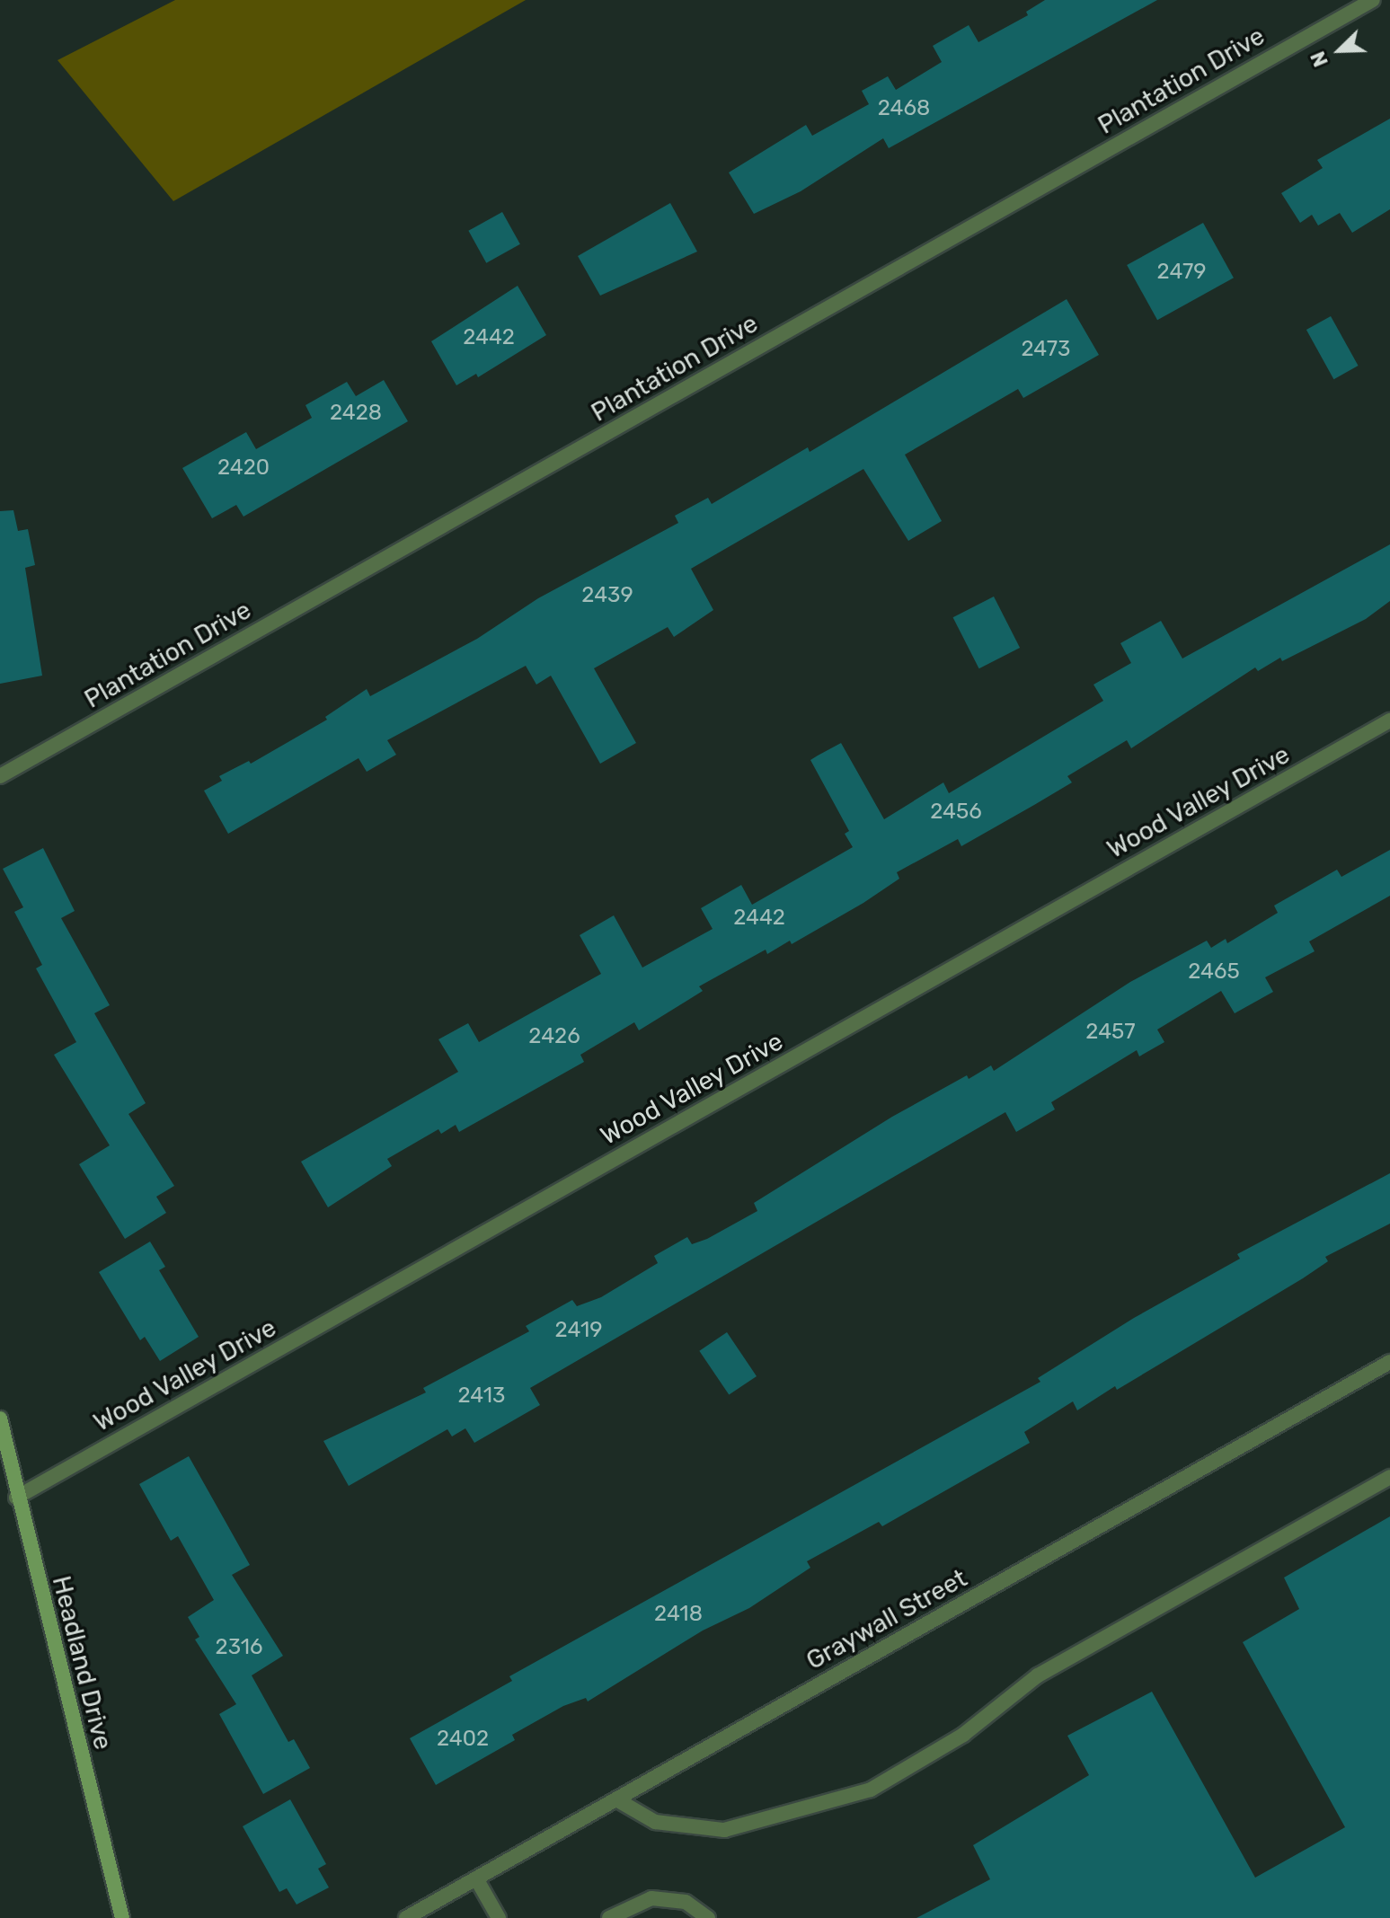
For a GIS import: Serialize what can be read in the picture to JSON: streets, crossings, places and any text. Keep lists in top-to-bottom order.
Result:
{
  "streets": {
    "main road": ["Headland Drive"],
    "street": ["Plantation Drive", "Wood Valley Drive", "Graywall Street"]
  },
  "crossings": [
    ["Wood Valley Drive", "Headland Drive"]
  ],
  "house_numbers": [
    "2468",
    "2479",
    "2442",
    "2473",
    "2428",
    "2420",
    "2439",
    "2456",
    "2442",
    "2465",
    "2457",
    "2426",
    "2419",
    "2413",
    "2418",
    "2316",
    "2402"
  ],
  "north": "bottom left"
}
